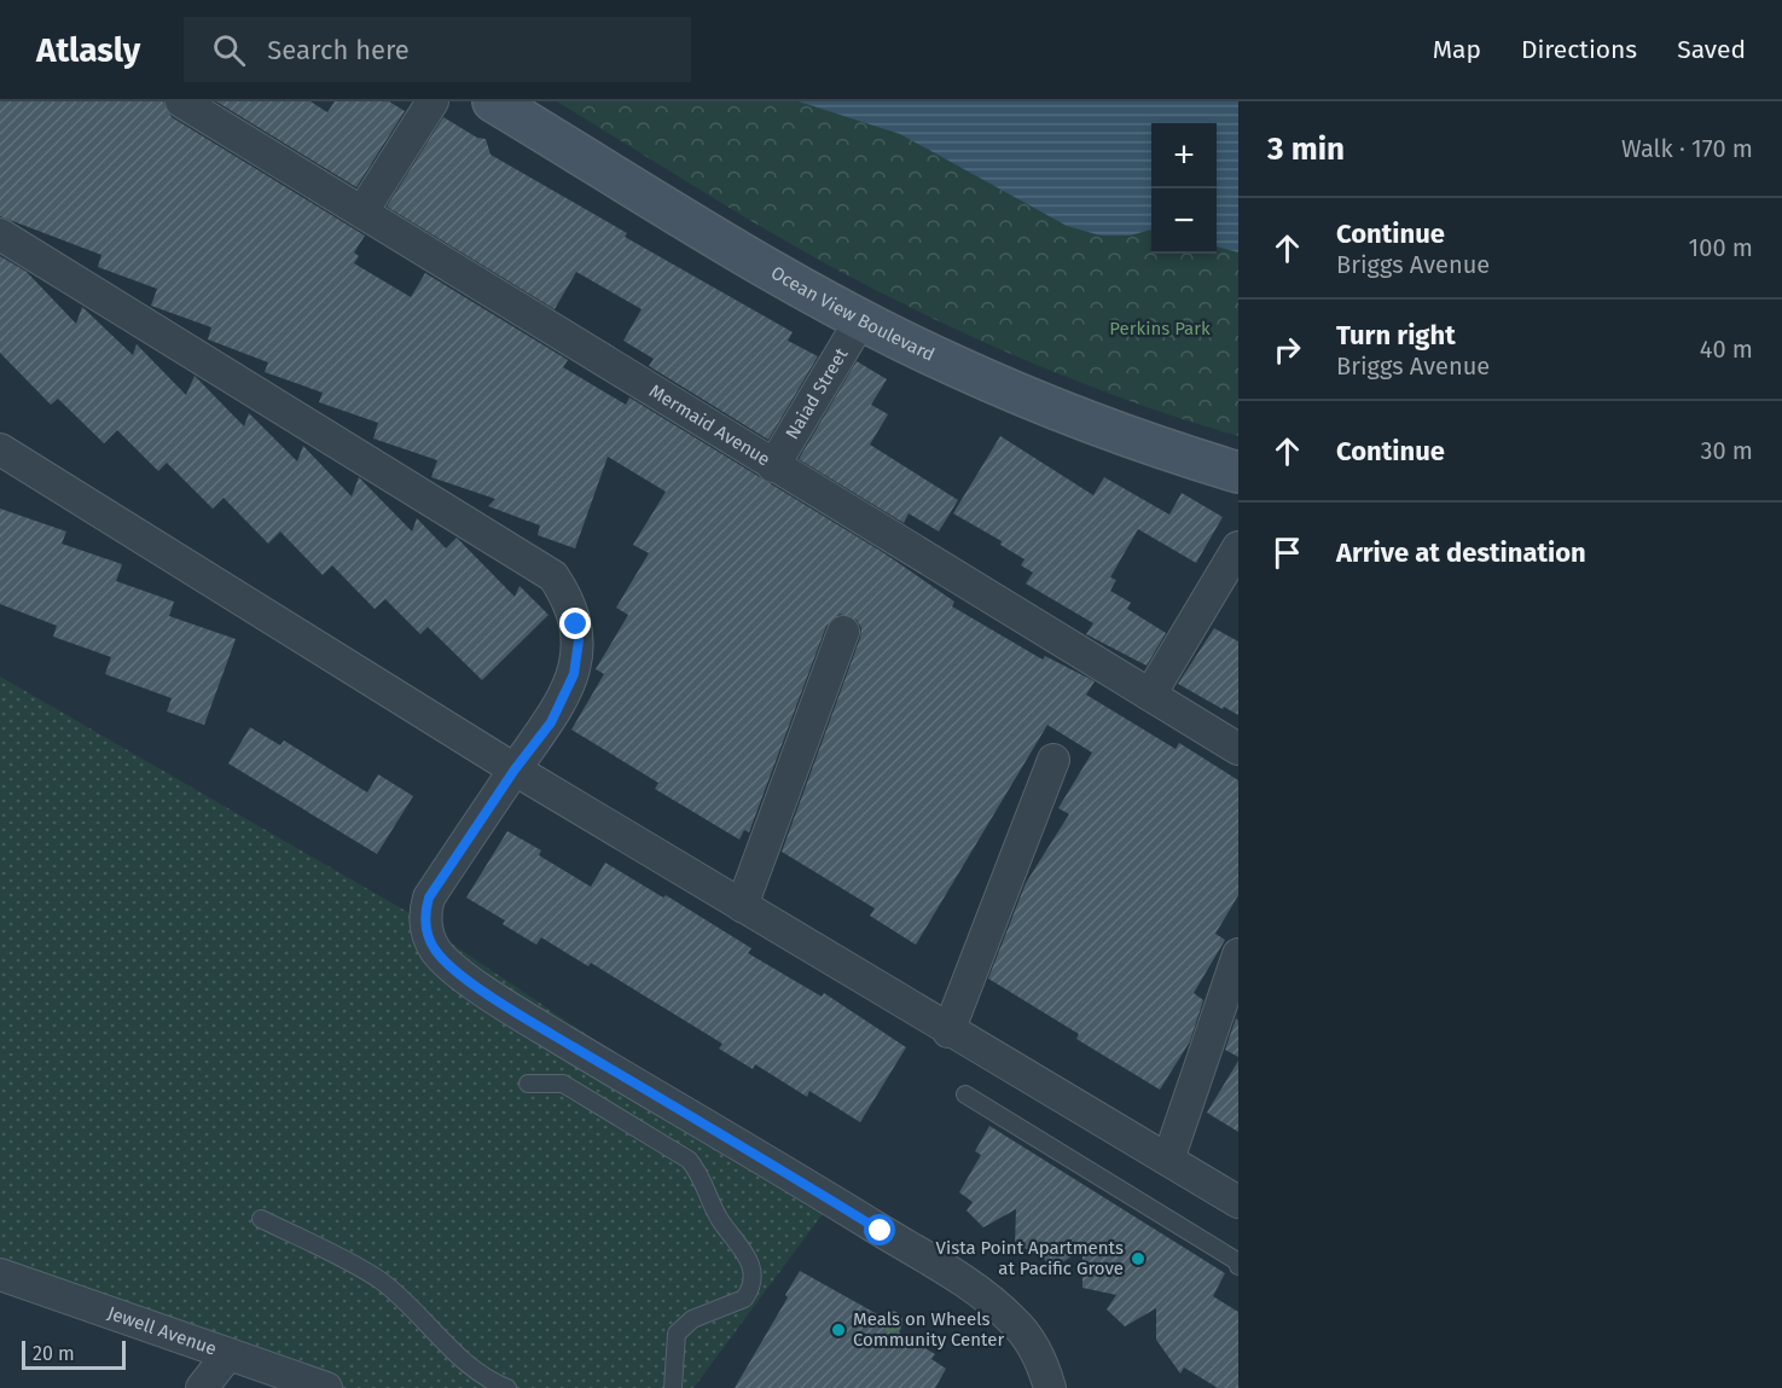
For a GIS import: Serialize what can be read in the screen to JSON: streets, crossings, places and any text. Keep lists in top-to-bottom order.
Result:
{
  "streets": {
    "main road": ["Ocean View Boulevard"],
    "street": ["Naiad Street", "Mermaid Avenue", "Jewell Avenue"]
  },
  "crossings": [
    ["Ocean View Boulevard", "Naiad Street"],
    ["Naiad Street", "Mermaid Avenue"]
  ],
  "parks": ["Perkins Park"],
  "places": ["Vista Point Apartments at Pacific Grove", "Meals on Wheels Community Center"],
  "scale_bar": "20 m",
  "page": {
    "header": "Atlasly",
    "search": "Search here",
    "nav": ["Map", "Directions", "Saved"],
    "heading": ["3 min", "Walk · 170 m"],
    "map_buttons": ["+", "−"],
    "list": [
      ["Continue", "Briggs Avenue", "100 m"],
      ["Turn right", "Briggs Avenue", "40 m"],
      ["Continue", "30 m"],
      "Arrive at destination"
    ],
    "scale": "20 m"
  }
}
